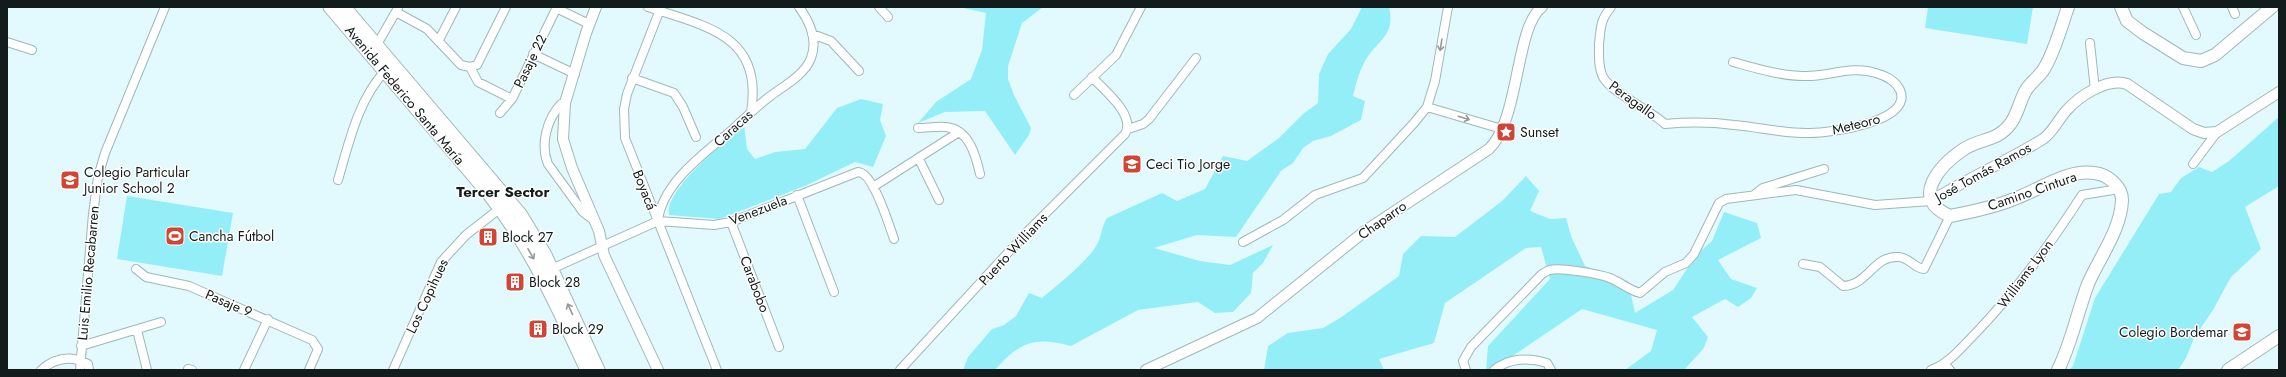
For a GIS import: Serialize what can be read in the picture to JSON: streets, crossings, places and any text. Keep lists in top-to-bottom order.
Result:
{
  "streets": {
    "main road": ["Avenida Federico Santa María", "Camino Cintura"],
    "street": [
      "Pasaje 22",
      "Peragallo",
      "Meteoro",
      "Caracas",
      "José Tomás Ramos",
      "Boyacá",
      "Venezuela",
      "Chaparro",
      "Puerto Williams",
      "Luis Emilio Recabarren",
      "Williams Lyon",
      "Carabobo",
      "Los Copihues",
      "Pasaje 9"
    ]
  },
  "crossings": [
    ["Avenida Federico Santa María", "Venezuela"],
    ["Avenida Federico Santa María", "Los Copihues"],
    ["Peragallo", "Meteoro"],
    ["Caracas", "Boyacá"],
    ["Caracas", "Venezuela"],
    ["Boyacá", "Venezuela"],
    ["Camino Cintura", "Williams Lyon"],
    ["Venezuela", "Carabobo"]
  ],
  "districts": ["Tercer Sector"],
  "places": {
    "place": ["Sunset"],
    "school or university": ["Ceci Tio Jorge", "Colegio Particular Junior School 2", "Colegio Bordemar"],
    "sports": ["Cancha Fútbol"],
    "building": ["Block 27", "Block 28", "Block 29"]
  }
}
